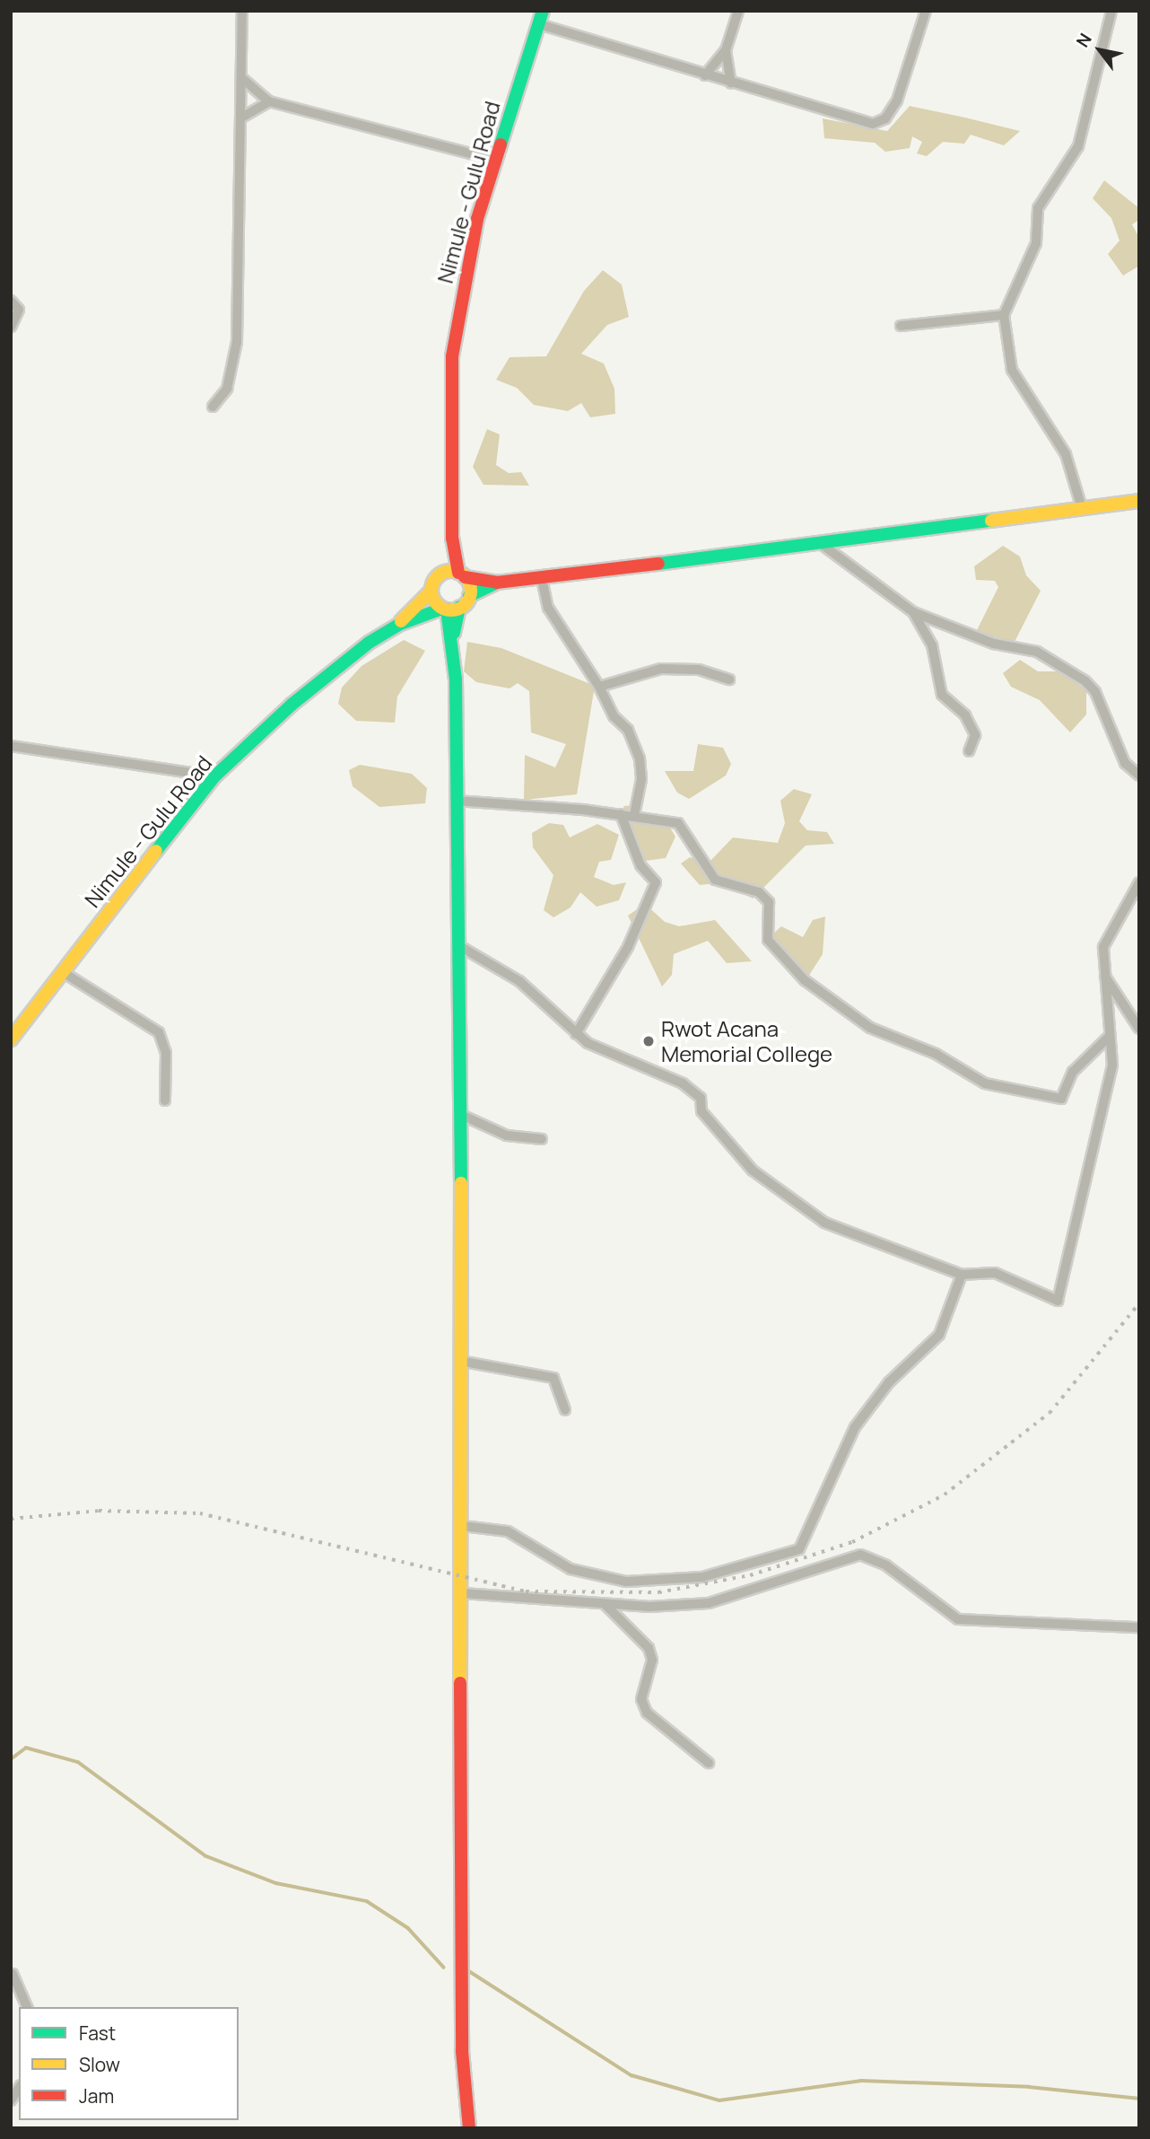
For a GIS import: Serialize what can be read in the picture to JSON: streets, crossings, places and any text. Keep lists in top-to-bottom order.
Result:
{
  "streets": {
    "main road": ["Nimule - Gulu Road"]
  },
  "places": ["Rwot Acana Memorial College"],
  "legend": ["Fast", "Slow", "Jam"],
  "north": "top left"
}
